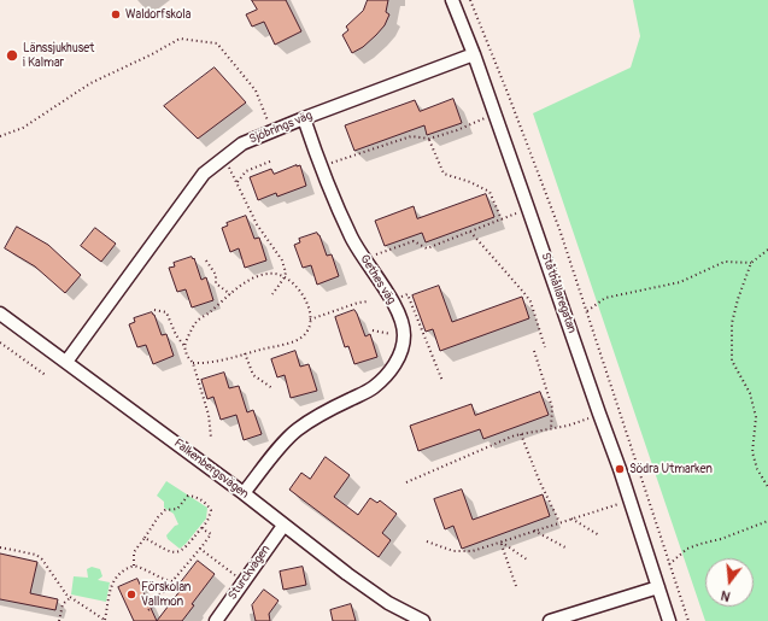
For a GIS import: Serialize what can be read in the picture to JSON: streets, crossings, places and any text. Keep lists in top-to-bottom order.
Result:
{
  "streets": {
    "street": [
      "Sjöbrings väg",
      "Gethes väg",
      "Ståthållaregatan",
      "Falkenbergsvägen",
      "Sturckvägen"
    ]
  },
  "crossings": [
    ["Sjöbrings väg", "Gethes väg"],
    ["Sjöbrings väg", "Ståthållaregatan"],
    ["Sjöbrings väg", "Falkenbergsvägen"],
    ["Falkenbergsvägen", "Sturckvägen"]
  ],
  "places": [
    "Waldorfskola",
    "Länssjukhuset i Kalmar",
    "Södra Utmarken",
    "Förskolan Vallmon"
  ],
  "north": "bottom"
}
